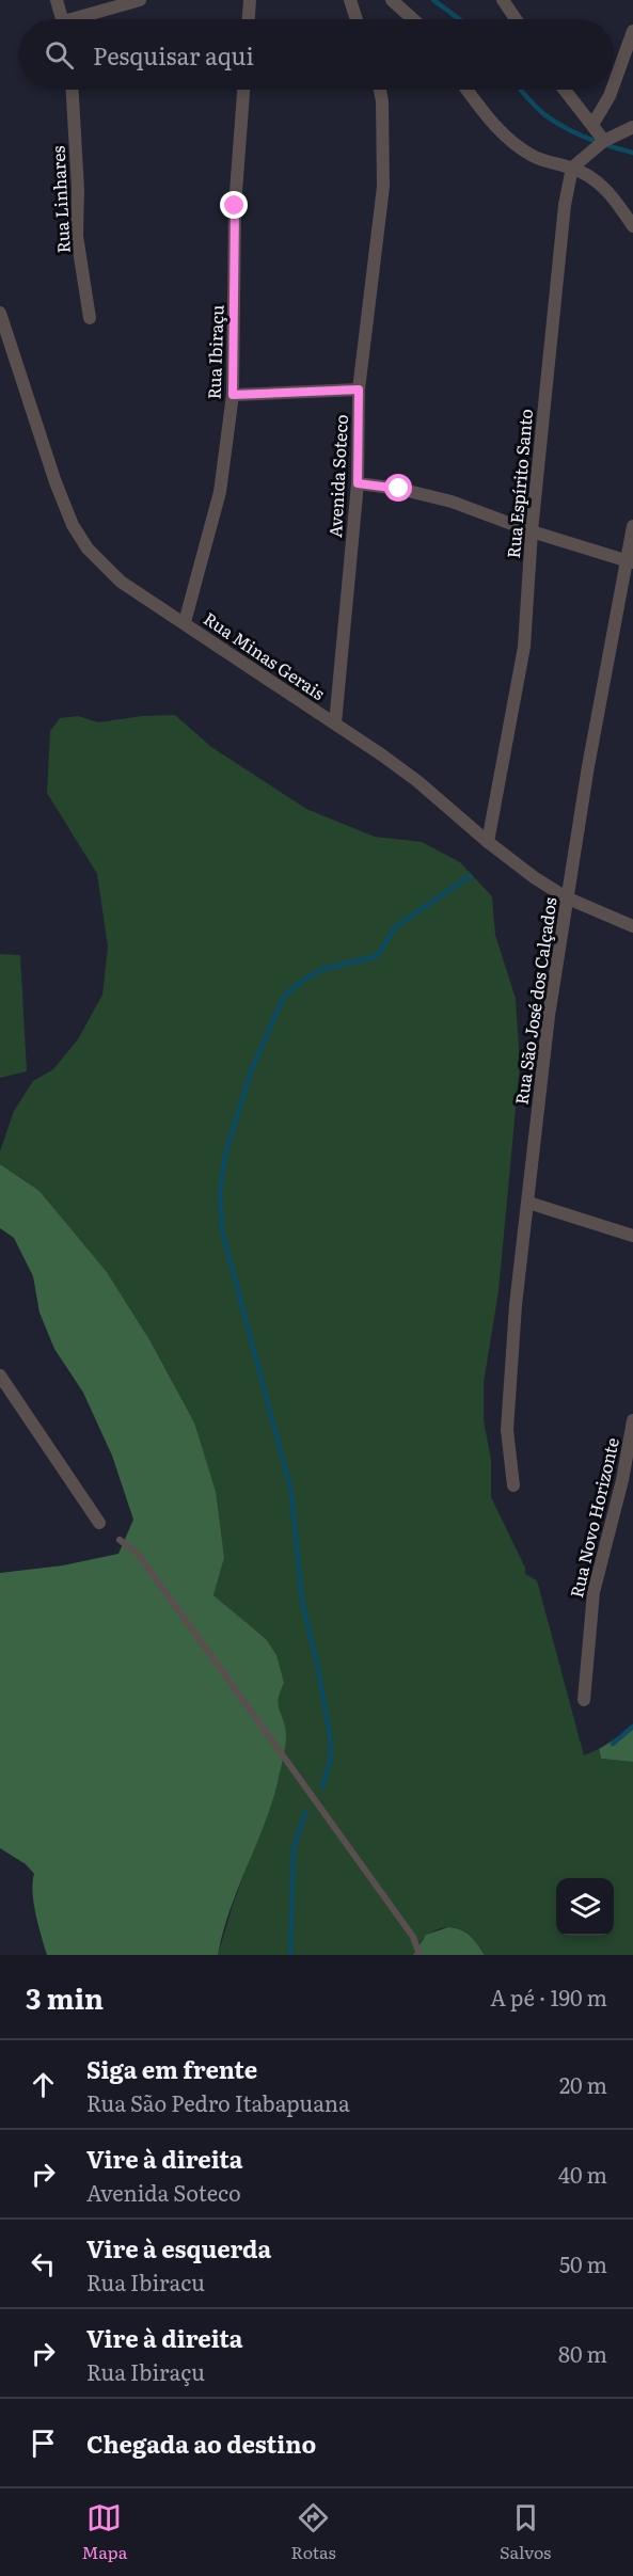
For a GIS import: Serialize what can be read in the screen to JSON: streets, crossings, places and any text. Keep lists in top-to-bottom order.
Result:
{
  "streets": {
    "street": [
      "Rua Linhares",
      "Rua Ibiraçu",
      "Avenida Soteco",
      "Rua Espírito Santo",
      "Rua Minas Gerais",
      "Rua São José dos Calçados",
      "Rua Novo Horizonte"
    ]
  },
  "crossings": [
    ["Rua Ibiraçu", "Rua Minas Gerais"],
    ["Avenida Soteco", "Rua Minas Gerais"],
    ["Rua Espírito Santo", "Rua Minas Gerais"],
    ["Rua Minas Gerais", "Rua São José dos Calçados"]
  ],
  "page": {
    "search": "Pesquisar aqui",
    "heading": ["3 min", "A pé · 190 m"],
    "list": [
      ["Siga em frente", "Rua São Pedro Itabapuana", "20 m"],
      ["Vire à direita", "Avenida Soteco", "40 m"],
      ["Vire à esquerda", "Rua Ibiracu", "50 m"],
      ["Vire à direita", "Rua Ibiraçu", "80 m"],
      "Chegada ao destino"
    ],
    "nav": ["Mapa", "Rotas", "Salvos"]
  }
}
